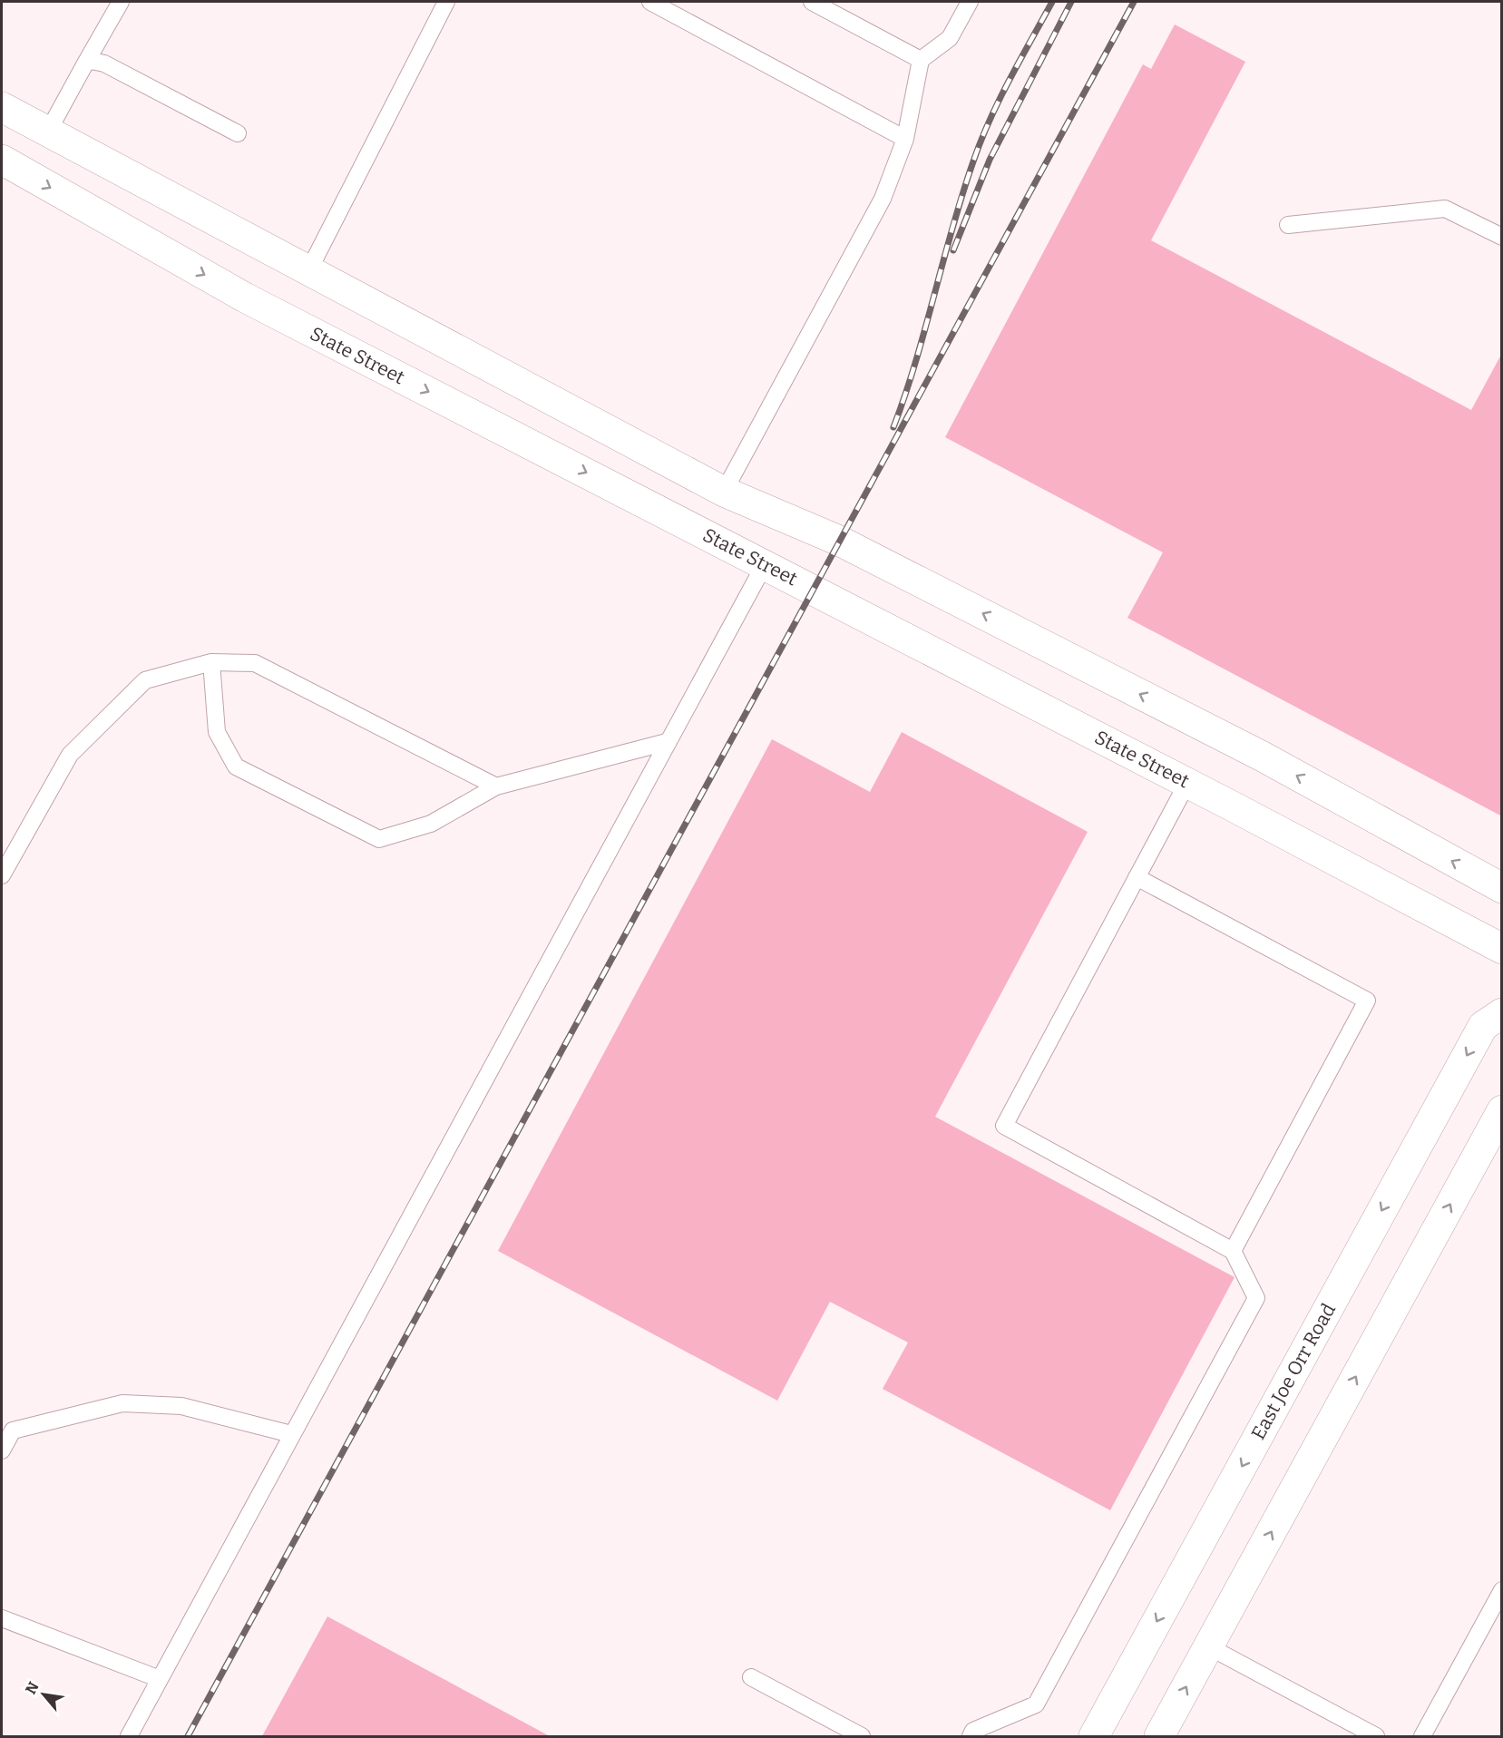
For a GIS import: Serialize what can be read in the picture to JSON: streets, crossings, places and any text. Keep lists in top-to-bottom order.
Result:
{
  "streets": {
    "street": ["State Street", "East Joe Orr Road"]
  },
  "north": "top left"
}
